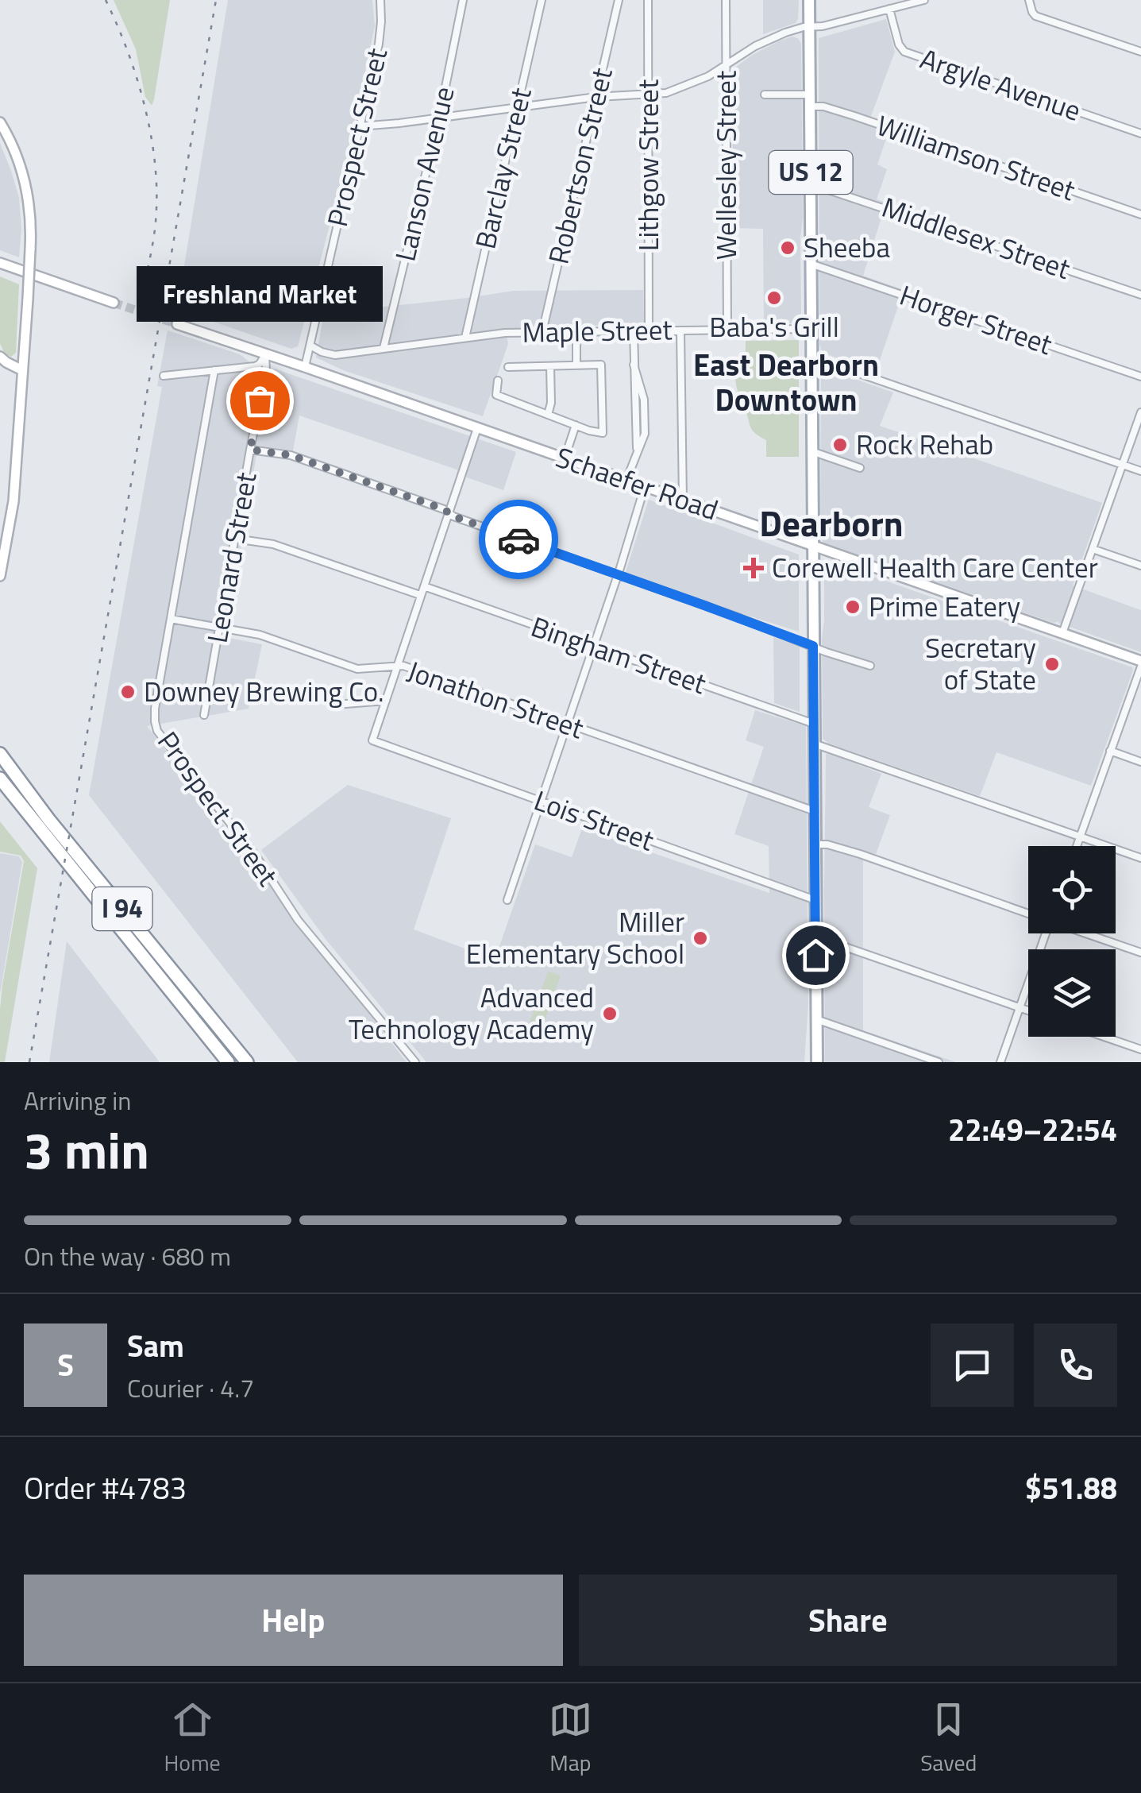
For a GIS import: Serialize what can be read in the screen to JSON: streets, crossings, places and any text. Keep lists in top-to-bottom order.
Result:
{
  "streets": {
    "highway": ["I 94"],
    "main road": ["US 12", "Schaefer Road"],
    "street": [
      "Argyle Avenue",
      "Prospect Street",
      "Williamson Street",
      "Lithgow Street",
      "Wellesley Street",
      "Robertson Street",
      "Barclay Street",
      "Lanson Avenue",
      "Middlesex Street",
      "Horger Street",
      "Maple Street",
      "Leonard Street",
      "Bingham Street",
      "Jonathon Street",
      "Lois Street"
    ]
  },
  "crossings": [
    ["Prospect Street", "Maple Street"],
    ["Prospect Street", "Schaefer Road"],
    ["Prospect Street", "Jonathon Street"],
    ["Williamson Street", "US 12"],
    ["Lithgow Street", "Maple Street"],
    ["Wellesley Street", "Maple Street"],
    ["Robertson Street", "Maple Street"],
    ["Barclay Street", "Maple Street"],
    ["US 12", "Middlesex Street"],
    ["US 12", "Horger Street"],
    ["US 12", "Maple Street"],
    ["US 12", "Schaefer Road"],
    ["US 12", "Bingham Street"],
    ["US 12", "Jonathon Street"],
    ["US 12", "Lois Street"],
    ["Lanson Avenue", "Maple Street"],
    ["Schaefer Road", "Leonard Street"],
    ["Leonard Street", "Jonathon Street"]
  ],
  "districts": ["East Dearborn Downtown", "Dearborn"],
  "places": {
    "other": [
      "Sheeba",
      "Baba's Grill",
      "Freshland Market",
      "Rock Rehab",
      "Prime Eatery",
      "Secretary of State",
      "Downey Brewing Co.",
      "Miller Elementary School",
      "Advanced Technology Academy"
    ],
    "health": ["Corewell Health Care Center"]
  },
  "page": {
    "bubble": "Freshland Market",
    "heading": ["3 min", "Arriving in", "22:49–22:54"],
    "panel": [
      "Sam",
      "Courier · 4.7",
      "Order #4783",
      "$51.88"
    ],
    "bar": "On the way · 680 m",
    "round": "S",
    "buttons": ["Help", "Share"],
    "tabs": ["Home", "Map", "Saved"]
  }
}
